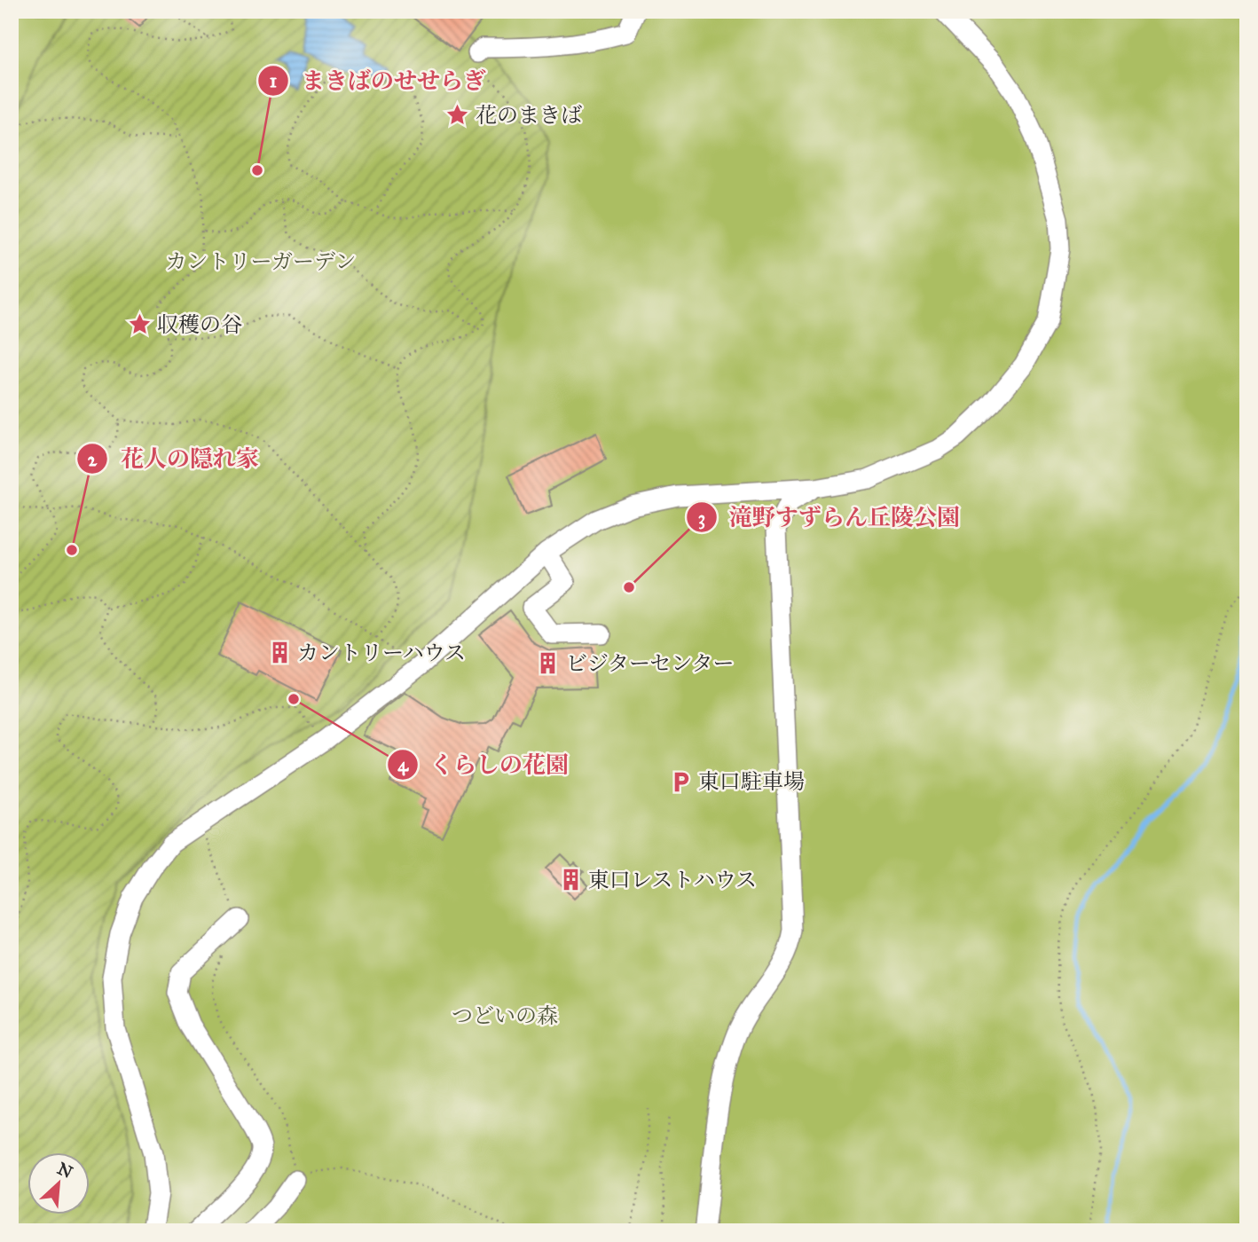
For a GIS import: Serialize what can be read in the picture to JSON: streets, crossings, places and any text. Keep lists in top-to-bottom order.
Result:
{
  "parks": ["カントリーガーデン", "つどいの森"],
  "places": {
    "place": ["花のまきば", "収穫の谷"],
    "other": [
      "まきばのせせらぎ",
      "花人の隠れ家",
      "滝野すずらん丘陵公園",
      "くらしの花園"
    ],
    "building": ["カントリーハウス", "ビジターセンター", "東口レストハウス"],
    "parking": ["東口駐車場"]
  },
  "north": "top right"
}
